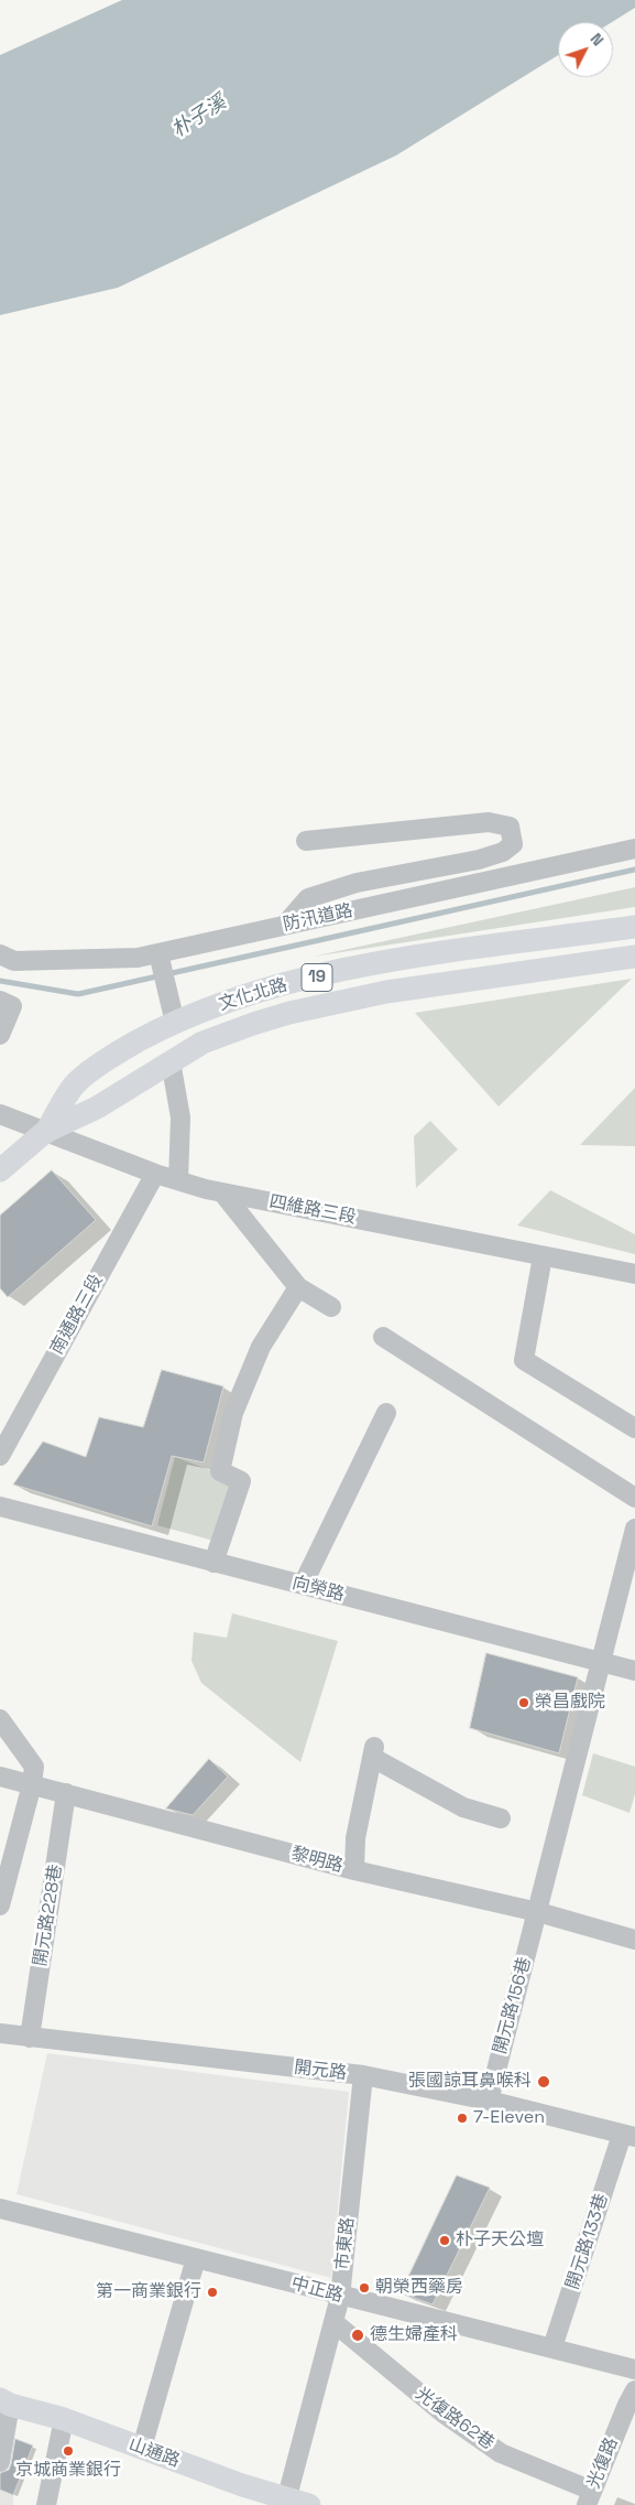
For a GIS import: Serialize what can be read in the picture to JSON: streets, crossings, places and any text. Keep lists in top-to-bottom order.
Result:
{
  "streets": {
    "main road": ["19", "文化北路", "山通路"],
    "street": [
      "防汛道路",
      "四維路三段",
      "南通路三段",
      "向榮路",
      "黎明路",
      "開元路228巷",
      "開元路156巷",
      "開元路",
      "開元路133巷",
      "市東路",
      "中正路",
      "光復路62巷",
      "光復路"
    ]
  },
  "crossings": [
    ["文化北路", "四維路三段"],
    ["四維路三段", "南通路三段"],
    ["向榮路", "開元路156巷"],
    ["黎明路", "開元路228巷"],
    ["黎明路", "開元路156巷"],
    ["開元路228巷", "開元路"],
    ["開元路156巷", "開元路"],
    ["開元路", "開元路133巷"],
    ["開元路", "市東路"],
    ["開元路133巷", "中正路"],
    ["市東路", "中正路"],
    ["市東路", "光復路62巷"],
    ["市東路", "山通路"],
    ["光復路62巷", "光復路"]
  ],
  "water": ["朴子溪"],
  "places": [
    "榮昌戲院",
    "張國諒耳鼻喉科",
    "7-Eleven",
    "朴子天公壇",
    "朝榮西藥房",
    "第一商業銀行",
    "德生婦產科",
    "京城商業銀行"
  ],
  "north": "top right"
}
